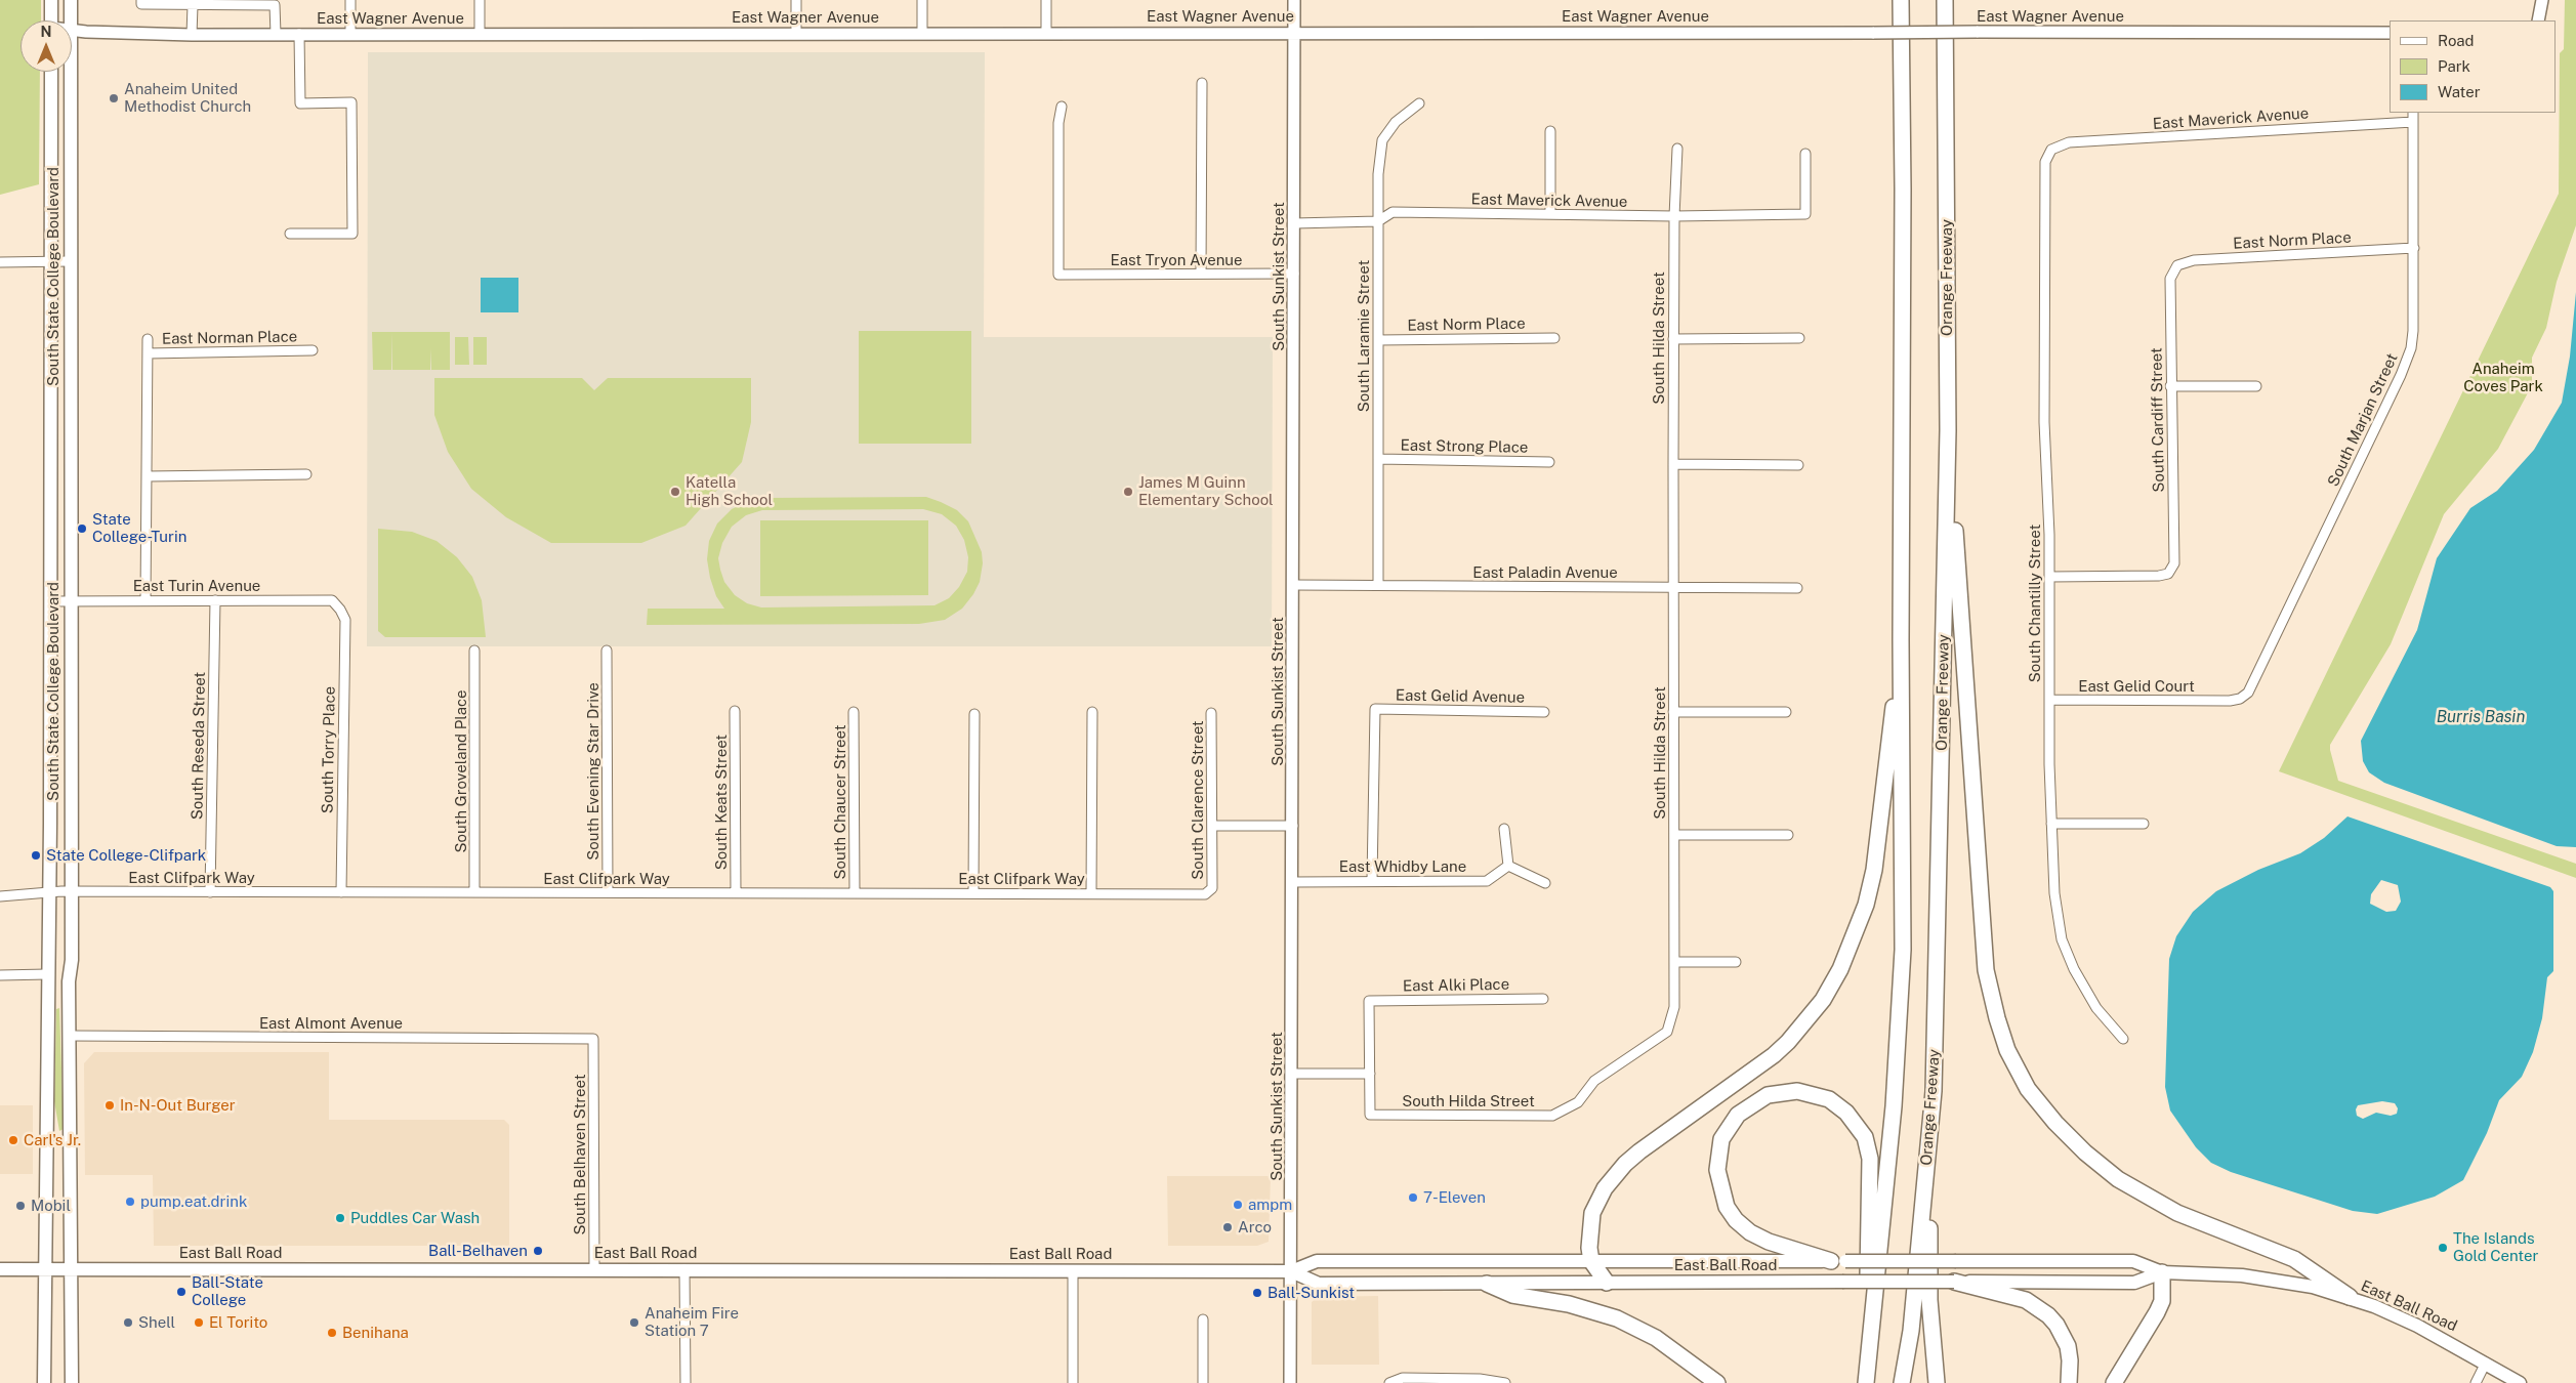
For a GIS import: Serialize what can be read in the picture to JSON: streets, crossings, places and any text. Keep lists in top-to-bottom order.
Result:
{
  "streets": {
    "highway": ["Orange Freeway"],
    "main road": ["South State College Boulevard", "East Ball Road"],
    "street": [
      "East Wagner Avenue",
      "East Maverick Avenue",
      "East Norm Place",
      "East Tryon Avenue",
      "South Sunkist Street",
      "South Laramie Street",
      "East Norman Place",
      "South Hilda Street",
      "South Cardiff Street",
      "South Marjan Street",
      "East Strong Place",
      "East Paladin Avenue",
      "East Turin Avenue",
      "South Chantilly Street",
      "East Gelid Court",
      "East Gelid Avenue",
      "South Reseda Street",
      "South Torry Place",
      "South Groveland Place",
      "South Evening Star Drive",
      "South Clarence Street",
      "South Keats Street",
      "South Chaucer Street",
      "East Whidby Lane",
      "East Clifpark Way",
      "East Alki Place",
      "East Almont Avenue",
      "South Belhaven Street"
    ]
  },
  "crossings": [
    ["East Wagner Avenue", "South Sunkist Street"],
    ["East Maverick Avenue", "South Sunkist Street"],
    ["East Maverick Avenue", "South Laramie Street"],
    ["East Maverick Avenue", "South Hilda Street"],
    ["East Maverick Avenue", "South Marjan Street"],
    ["East Maverick Avenue", "South Chantilly Street"],
    ["East Norm Place", "South Laramie Street"],
    ["East Norm Place", "South Cardiff Street"],
    ["East Norm Place", "South Marjan Street"],
    ["East Tryon Avenue", "South Sunkist Street"],
    ["South State College Boulevard", "East Turin Avenue"],
    ["South State College Boulevard", "East Clifpark Way"],
    ["South State College Boulevard", "East Almont Avenue"],
    ["South State College Boulevard", "East Ball Road"],
    ["South Sunkist Street", "East Paladin Avenue"],
    ["South Sunkist Street", "East Whidby Lane"],
    ["South Sunkist Street", "East Ball Road"],
    ["South Laramie Street", "East Strong Place"],
    ["South Laramie Street", "East Paladin Avenue"],
    ["South Hilda Street", "East Paladin Avenue"],
    ["South Hilda Street", "East Alki Place"],
    ["South Cardiff Street", "South Chantilly Street"],
    ["South Marjan Street", "East Gelid Court"],
    ["East Turin Avenue", "South Reseda Street"],
    ["East Turin Avenue", "South Torry Place"],
    ["South Chantilly Street", "East Gelid Court"],
    ["East Gelid Avenue", "East Whidby Lane"],
    ["South Reseda Street", "East Clifpark Way"],
    ["South Torry Place", "East Clifpark Way"],
    ["South Groveland Place", "East Clifpark Way"],
    ["South Evening Star Drive", "East Clifpark Way"],
    ["South Clarence Street", "East Clifpark Way"],
    ["South Keats Street", "East Clifpark Way"],
    ["South Chaucer Street", "East Clifpark Way"],
    ["East Almont Avenue", "South Belhaven Street"],
    ["South Belhaven Street", "East Ball Road"]
  ],
  "water": ["Burris Basin"],
  "parks": ["Anaheim Coves Park"],
  "places": [
    "Anaheim United Methodist Church",
    "Katella High School",
    "James M Guinn Elementary School",
    "State College-Turin",
    "State College-Clifpark",
    "In-N-Out Burger",
    "Carl's Jr.",
    "7-Eleven",
    "pump.eat.drink",
    "ampm",
    "Mobil",
    "Puddles Car Wash",
    "Arco",
    "The Islands Gold Center",
    "Ball-Belhaven",
    "Ball-State College",
    "Ball-Sunkist",
    "Shell",
    "El Torito",
    "Anaheim Fire Station 7",
    "Benihana"
  ],
  "legend": ["Road", "Park", "Water"],
  "north": "top"
}
